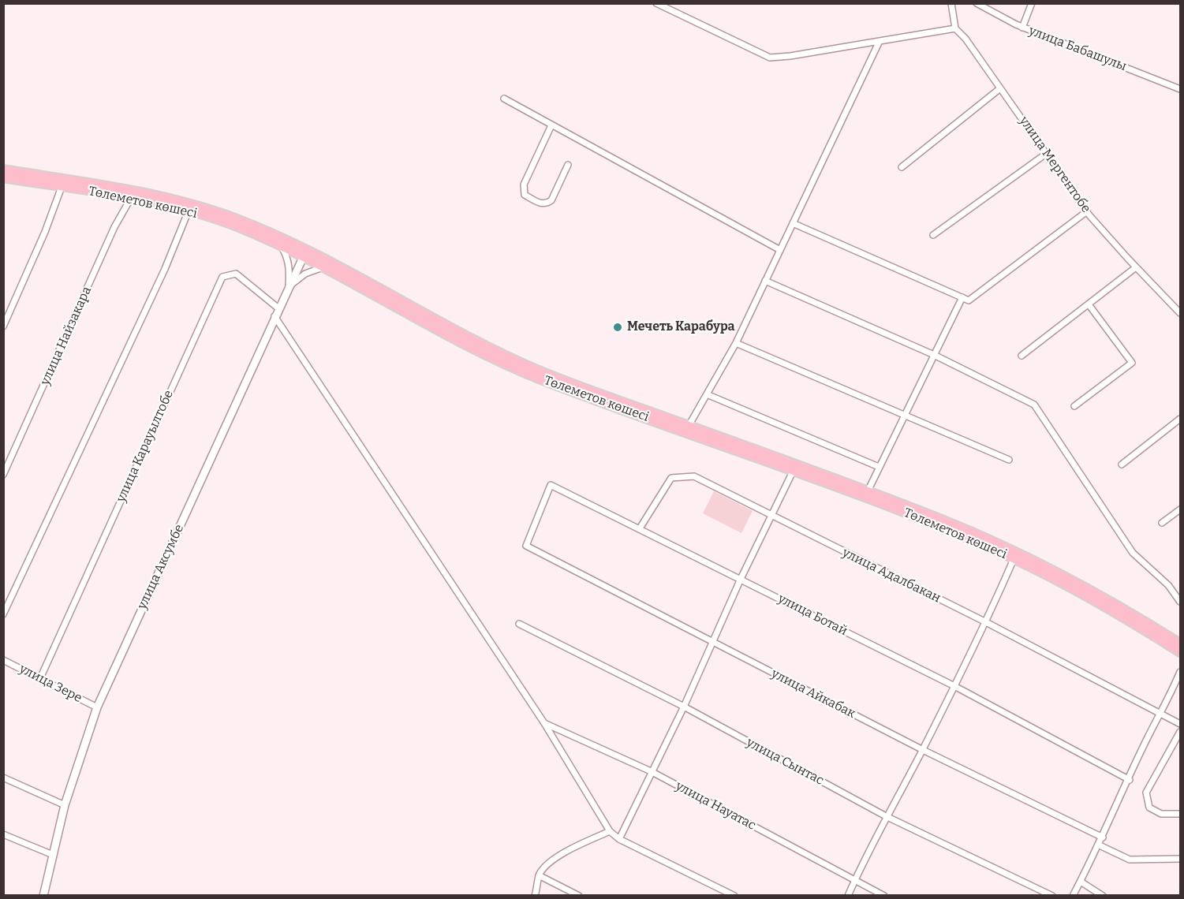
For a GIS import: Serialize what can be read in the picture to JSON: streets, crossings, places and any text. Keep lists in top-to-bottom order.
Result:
{
  "streets": {
    "main road": ["Төлеметов көшесі", "улица Аксумбе"],
    "street": [
      "улица Бабашулы",
      "улица Мергентобе",
      "улица Найзакара",
      "улица Карауылтобе",
      "улица Адалбакан",
      "улица Ботай",
      "улица Зере",
      "улица Айкабак",
      "улица Сынтас",
      "улица Науатас"
    ]
  },
  "crossings": [
    ["Төлеметов көшесі", "улица Найзакара"],
    ["Төлеметов көшесі", "улица Аксумбе"],
    ["улица Карауылтобе", "улица Аксумбе"],
    ["улица Карауылтобе", "улица Зере"],
    ["улица Аксумбе", "улица Зере"],
    ["улица Адалбакан", "улица Ботай"],
    ["улица Ботай", "улица Айкабак"]
  ],
  "places": ["Мечеть Карабура"]
}
